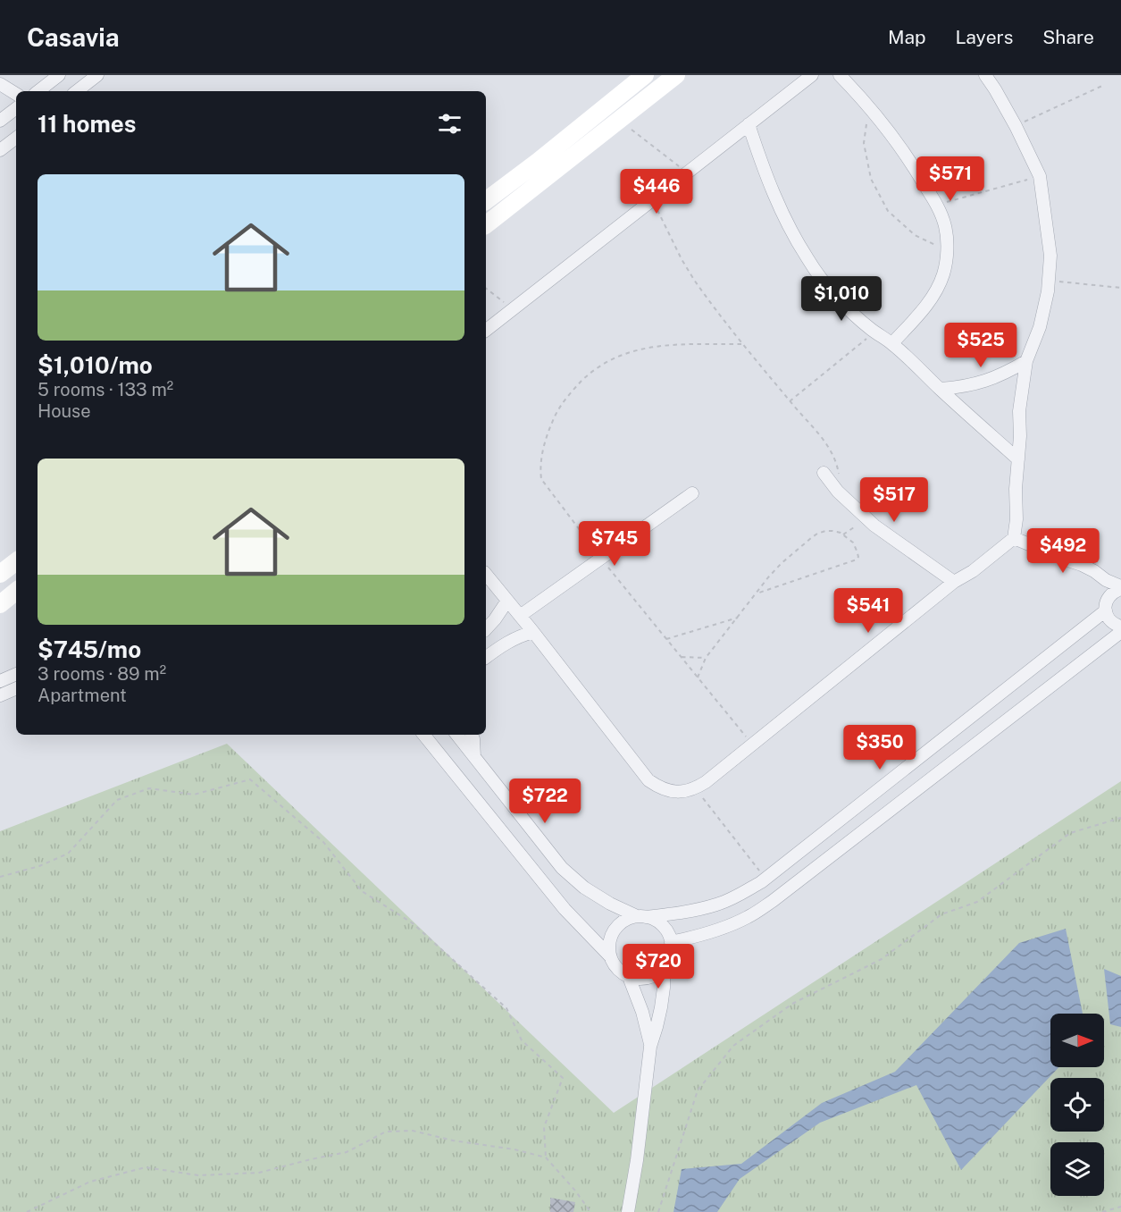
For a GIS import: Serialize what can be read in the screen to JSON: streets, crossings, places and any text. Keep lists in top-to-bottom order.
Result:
{
  "north": "right",
  "page": {
    "header": "Casavia",
    "nav": ["Map", "Layers", "Share"],
    "heading": "11 homes",
    "list": [
      {
        "name": "$1,010/mo",
        "note": "5 rooms · 133 m² · House"
      },
      {
        "name": "$745/mo",
        "note": "3 rooms · 89 m² · Apartment"
      }
    ],
    "price": [
      "$571",
      "$446",
      "$1,010",
      "$525",
      "$517",
      "$745",
      "$492",
      "$541",
      "$350",
      "$722",
      "$720"
    ]
  }
}
